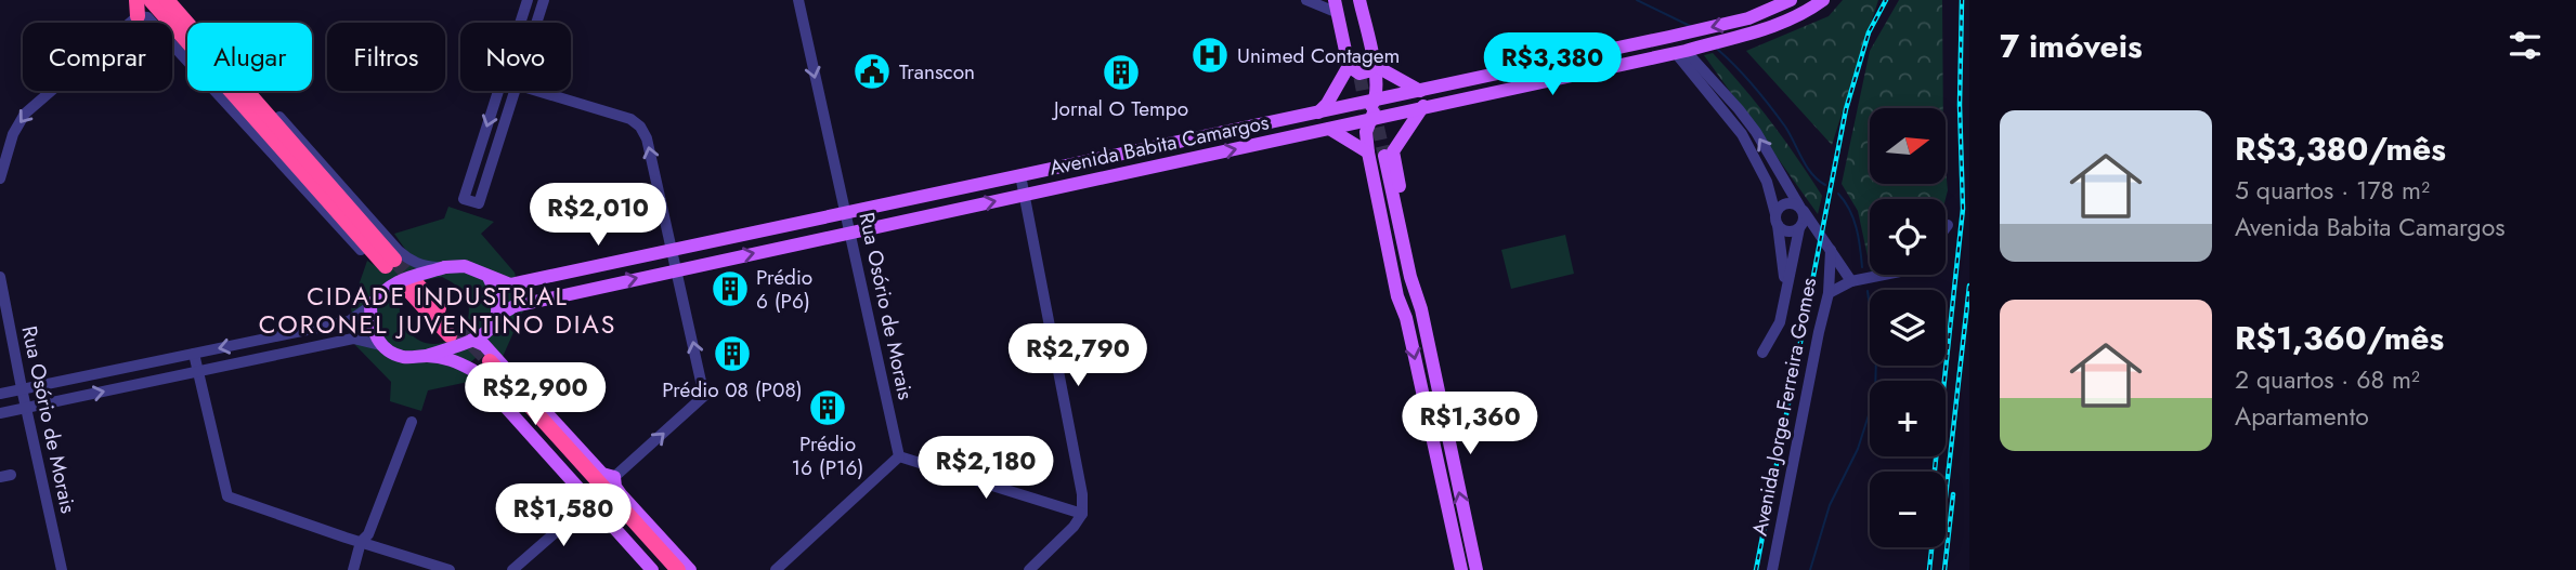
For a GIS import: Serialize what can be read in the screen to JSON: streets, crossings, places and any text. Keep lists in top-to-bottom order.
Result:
{
  "streets": {
    "main road": ["Avenida Babita Camargos"],
    "street": ["Rua Osório de Morais", "Avenida Jorge Ferreira Gomes"]
  },
  "crossings": [
    ["Avenida Babita Camargos", "Rua Osório de Morais"]
  ],
  "districts": ["CIDADE INDUSTRIAL CORONEL JUVENTINO DIAS"],
  "places": {
    "hospital": ["Unimed Contagem"],
    "public building": ["Transcon"],
    "building": [
      "Jornal O Tempo",
      "Prédio 6 (P6)",
      "Prédio 08 (P08)",
      "Prédio 16 (P16)"
    ]
  },
  "north": "right",
  "page": {
    "heading": "7 imóveis",
    "chip": [
      "Comprar",
      "Alugar",
      "Filtros",
      "Novo"
    ],
    "price": [
      "R$3,380",
      "R$2,010",
      "R$2,790",
      "R$2,900",
      "R$1,360",
      "R$2,180",
      "R$1,580"
    ],
    "list": [
      {
        "name": "R$3,380/mês",
        "note": "5 quartos · 178 m² · Avenida Babita Camargos"
      },
      {
        "name": "R$1,360/mês",
        "note": "2 quartos · 68 m² · Apartamento"
      }
    ],
    "map_buttons": ["+", "−"]
  }
}
